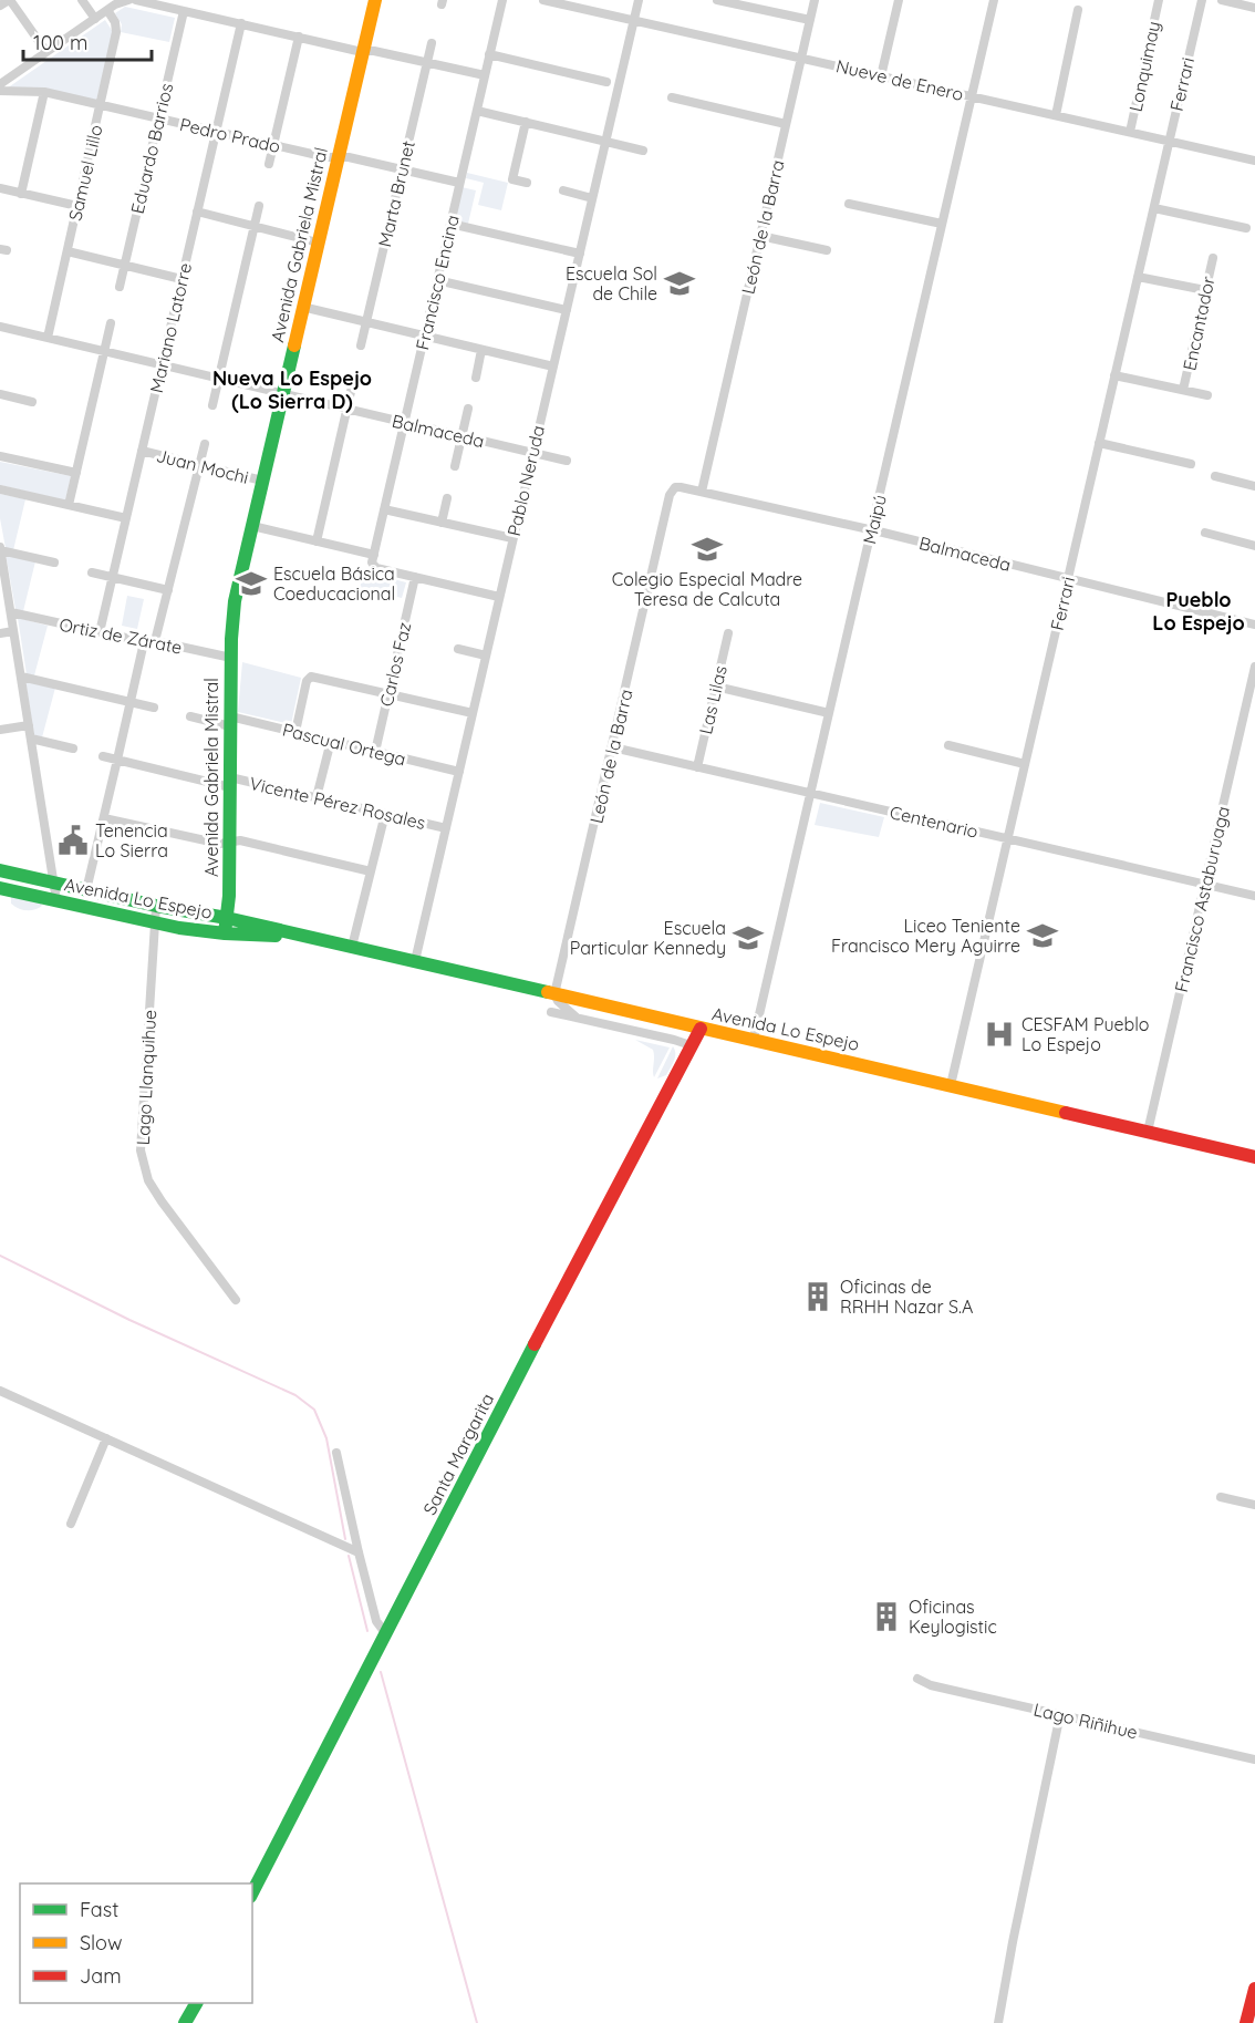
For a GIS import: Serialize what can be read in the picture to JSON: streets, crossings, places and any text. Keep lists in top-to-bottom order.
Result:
{
  "streets": {
    "main road": ["Avenida Gabriela Mistral", "Avenida Lo Espejo", "Santa Margarita"],
    "street": [
      "Lonquimay",
      "Nueve de Enero",
      "Ferrari",
      "Pedro Prado",
      "Eduardo Barrios",
      "Samuel Lillo",
      "Marta Brunet",
      "León de la Barra",
      "Francisco Encina",
      "Encantador",
      "Mariano Latorre",
      "Balmaceda",
      "Juan Mochi",
      "Pablo Neruda",
      "Maipú",
      "Ortiz de Zárate",
      "Carlos Faz",
      "Las Lilas",
      "Pascual Ortega",
      "Vicente Pérez Rosales",
      "Centenario",
      "Francisco Astaburuaga",
      "Lago Llanquihue",
      "Lago Riñihue"
    ]
  },
  "crossings": [
    ["Lonquimay", "Nueve de Enero"],
    ["Nueve de Enero", "Ferrari"],
    ["Nueve de Enero", "León de la Barra"],
    ["Nueve de Enero", "Pablo Neruda"],
    ["Nueve de Enero", "Maipú"],
    ["Ferrari", "Balmaceda"],
    ["Ferrari", "Centenario"],
    ["Ferrari", "Avenida Lo Espejo"],
    ["Pedro Prado", "Eduardo Barrios"],
    ["Pedro Prado", "Samuel Lillo"],
    ["Pedro Prado", "Marta Brunet"],
    ["Pedro Prado", "Avenida Gabriela Mistral"],
    ["Pedro Prado", "Francisco Encina"],
    ["Pedro Prado", "Mariano Latorre"],
    ["Samuel Lillo", "Balmaceda"],
    ["León de la Barra", "Balmaceda"],
    ["León de la Barra", "Centenario"],
    ["León de la Barra", "Avenida Lo Espejo"],
    ["Avenida Gabriela Mistral", "Balmaceda"],
    ["Avenida Gabriela Mistral", "Juan Mochi"],
    ["Avenida Gabriela Mistral", "Ortiz de Zárate"],
    ["Avenida Gabriela Mistral", "Pascual Ortega"],
    ["Avenida Gabriela Mistral", "Vicente Pérez Rosales"],
    ["Avenida Gabriela Mistral", "Avenida Lo Espejo"],
    ["Francisco Encina", "Balmaceda"],
    ["Francisco Encina", "Carlos Faz"],
    ["Mariano Latorre", "Balmaceda"],
    ["Mariano Latorre", "Juan Mochi"],
    ["Mariano Latorre", "Ortiz de Zárate"],
    ["Balmaceda", "Pablo Neruda"],
    ["Balmaceda", "Maipú"],
    ["Pablo Neruda", "Pascual Ortega"],
    ["Pablo Neruda", "Vicente Pérez Rosales"],
    ["Pablo Neruda", "Avenida Lo Espejo"],
    ["Maipú", "Centenario"],
    ["Maipú", "Avenida Lo Espejo"],
    ["Carlos Faz", "Pascual Ortega"],
    ["Las Lilas", "Centenario"],
    ["Centenario", "Francisco Astaburuaga"],
    ["Avenida Lo Espejo", "Francisco Astaburuaga"],
    ["Avenida Lo Espejo", "Lago Llanquihue"],
    ["Avenida Lo Espejo", "Santa Margarita"]
  ],
  "districts": ["Nueva Lo Espejo (Lo Sierra D)", "Pueblo Lo Espejo"],
  "places": {
    "school or university": [
      "Escuela Sol de Chile",
      "Colegio Especial Madre Teresa de Calcuta",
      "Escuela Básica Coeducacional",
      "Liceo Teniente Francisco Mery Aguirre",
      "Escuela Particular Kennedy"
    ],
    "public building": ["Tenencia Lo Sierra"],
    "hospital": ["CESFAM Pueblo Lo Espejo"],
    "building": ["Oficinas de RRHH Nazar S.A", "Oficinas Keylogistic"]
  },
  "legend": ["Fast", "Slow", "Jam"],
  "scale_bar": "100 m"
}
